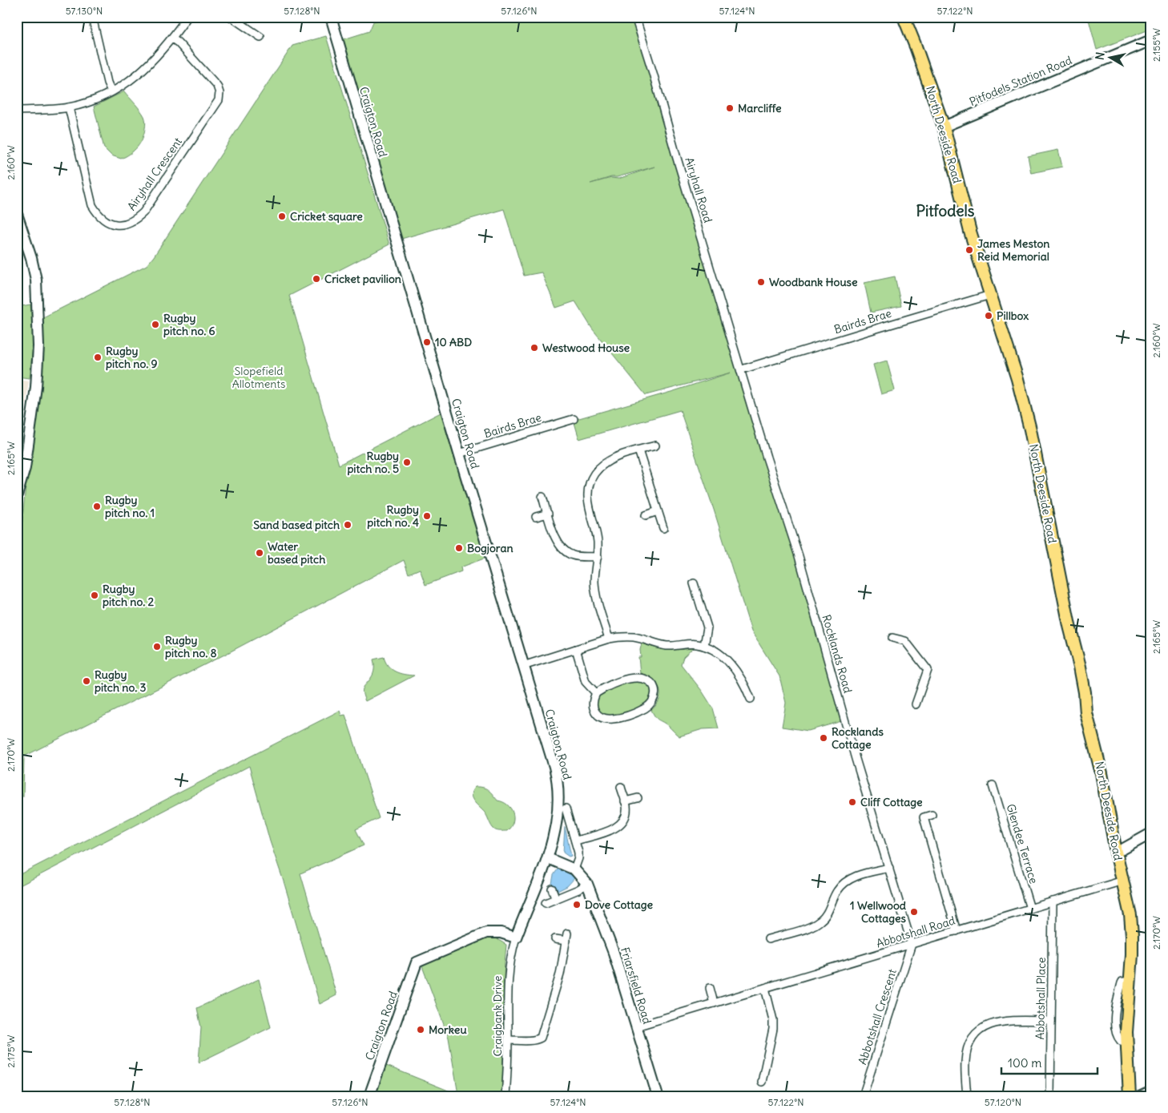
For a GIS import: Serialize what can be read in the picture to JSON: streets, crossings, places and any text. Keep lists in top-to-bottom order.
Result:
{
  "streets": {
    "main road": ["North Deeside Road"],
    "street": [
      "Pitfodels Station Road",
      "Craigton Road",
      "Airyhall Crescent",
      "Airyhall Road",
      "Bairds Brae",
      "Rocklands Road",
      "Glendee Terrace",
      "Abbotshall Road",
      "Friarsfield Road",
      "Abbotshall Place",
      "Craigbank Drive",
      "Abbotshall Crescent"
    ]
  },
  "crossings": [
    ["Pitfodels Station Road", "North Deeside Road"],
    ["Craigton Road", "Bairds Brae"],
    ["Craigton Road", "Craigbank Drive"],
    ["North Deeside Road", "Bairds Brae"],
    ["North Deeside Road", "Abbotshall Road"],
    ["Airyhall Road", "Bairds Brae"],
    ["Airyhall Road", "Rocklands Road"],
    ["Bairds Brae", "Rocklands Road"],
    ["Rocklands Road", "Abbotshall Road"],
    ["Rocklands Road", "Abbotshall Crescent"],
    ["Glendee Terrace", "Abbotshall Road"],
    ["Abbotshall Road", "Friarsfield Road"],
    ["Abbotshall Road", "Abbotshall Place"],
    ["Abbotshall Road", "Abbotshall Crescent"]
  ],
  "districts": ["Pitfodels"],
  "parks": ["Slopefield Allotments"],
  "places": [
    "Marcliffe",
    "Cricket square",
    "James Meston Reid Memorial",
    "Cricket pavilion",
    "Woodbank House",
    "Pillbox",
    "Rugby pitch no. 6",
    "10 ABD",
    "Westwood House",
    "Rugby pitch no. 9",
    "Rugby pitch no. 5",
    "Rugby pitch no. 1",
    "Rugby pitch no. 4",
    "Sand based pitch",
    "Bogjoran",
    "Water based pitch",
    "Rugby pitch no. 2",
    "Rugby pitch no. 8",
    "Rugby pitch no. 3",
    "Rocklands Cottage",
    "Cliff Cottage",
    "Dove Cottage",
    "1 Wellwood Cottages",
    "Morkeu"
  ],
  "scale_bar": "100 m",
  "north": "left",
  "coordinates": [
    "57.130°N",
    "57.128°N",
    "57.126°N",
    "57.124°N",
    "57.122°N",
    "2.155°W",
    "2.160°W",
    "2.165°W",
    "2.170°W",
    "2.175°W",
    "57.120°N"
  ]
}
